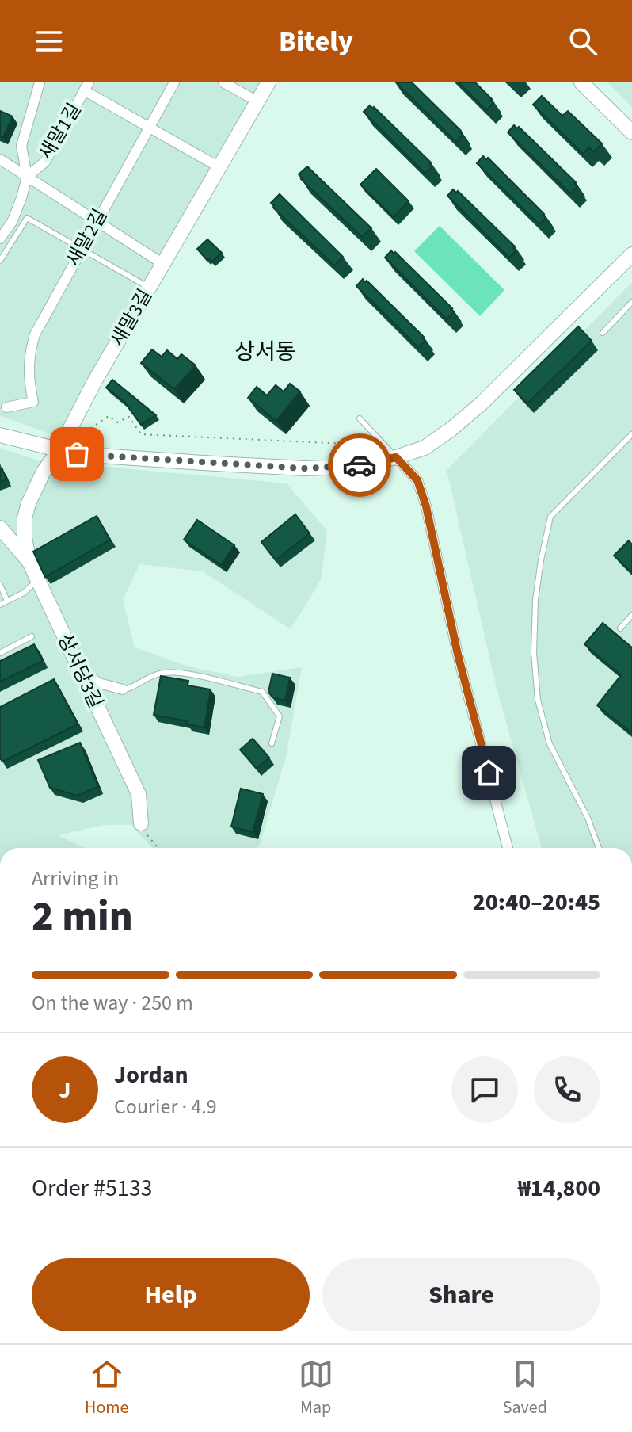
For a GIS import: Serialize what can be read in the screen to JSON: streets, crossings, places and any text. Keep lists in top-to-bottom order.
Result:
{
  "streets": {
    "street": [
      "새말1길",
      "새말2길",
      "새말3길",
      "상서당3길"
    ]
  },
  "crossings": [
    ["새말3길", "상서당3길"]
  ],
  "districts": ["상서동"],
  "page": {
    "header": "Bitely",
    "heading": ["2 min", "Arriving in", "20:40–20:45"],
    "panel": [
      "Jordan",
      "Courier · 4.9",
      "Order #5133",
      "₩14,800"
    ],
    "bar": "On the way · 250 m",
    "round": "J",
    "buttons": ["Help", "Share"],
    "tabs": ["Home", "Map", "Saved"]
  }
}
